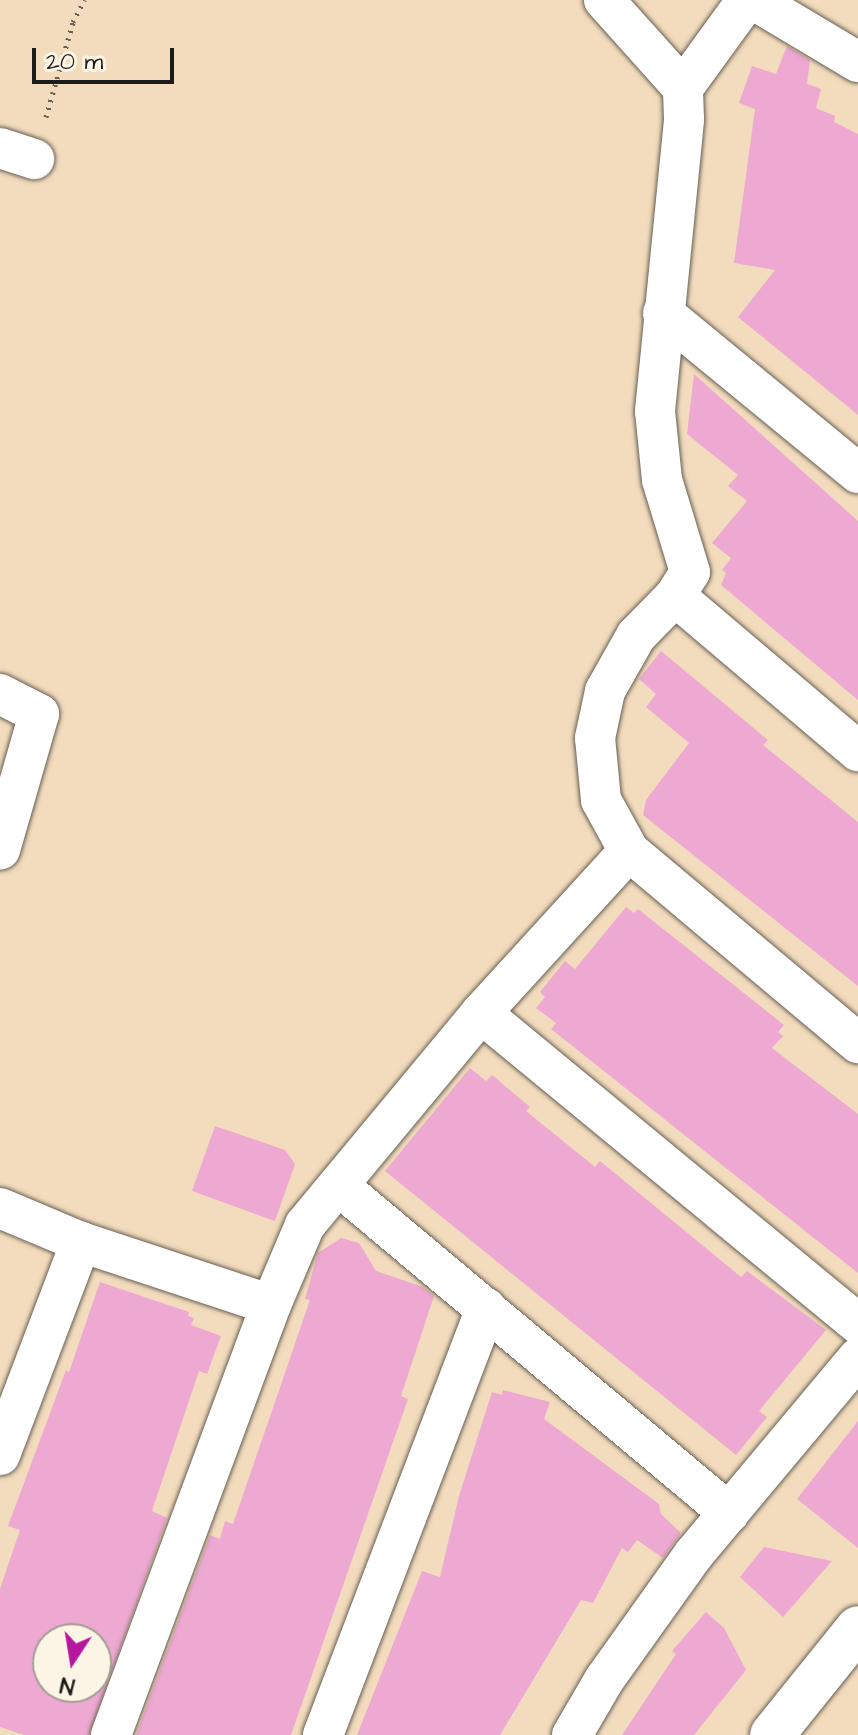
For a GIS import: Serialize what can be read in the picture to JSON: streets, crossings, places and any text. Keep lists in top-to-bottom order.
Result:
{
  "scale_bar": "20 m",
  "north": "bottom"
}
